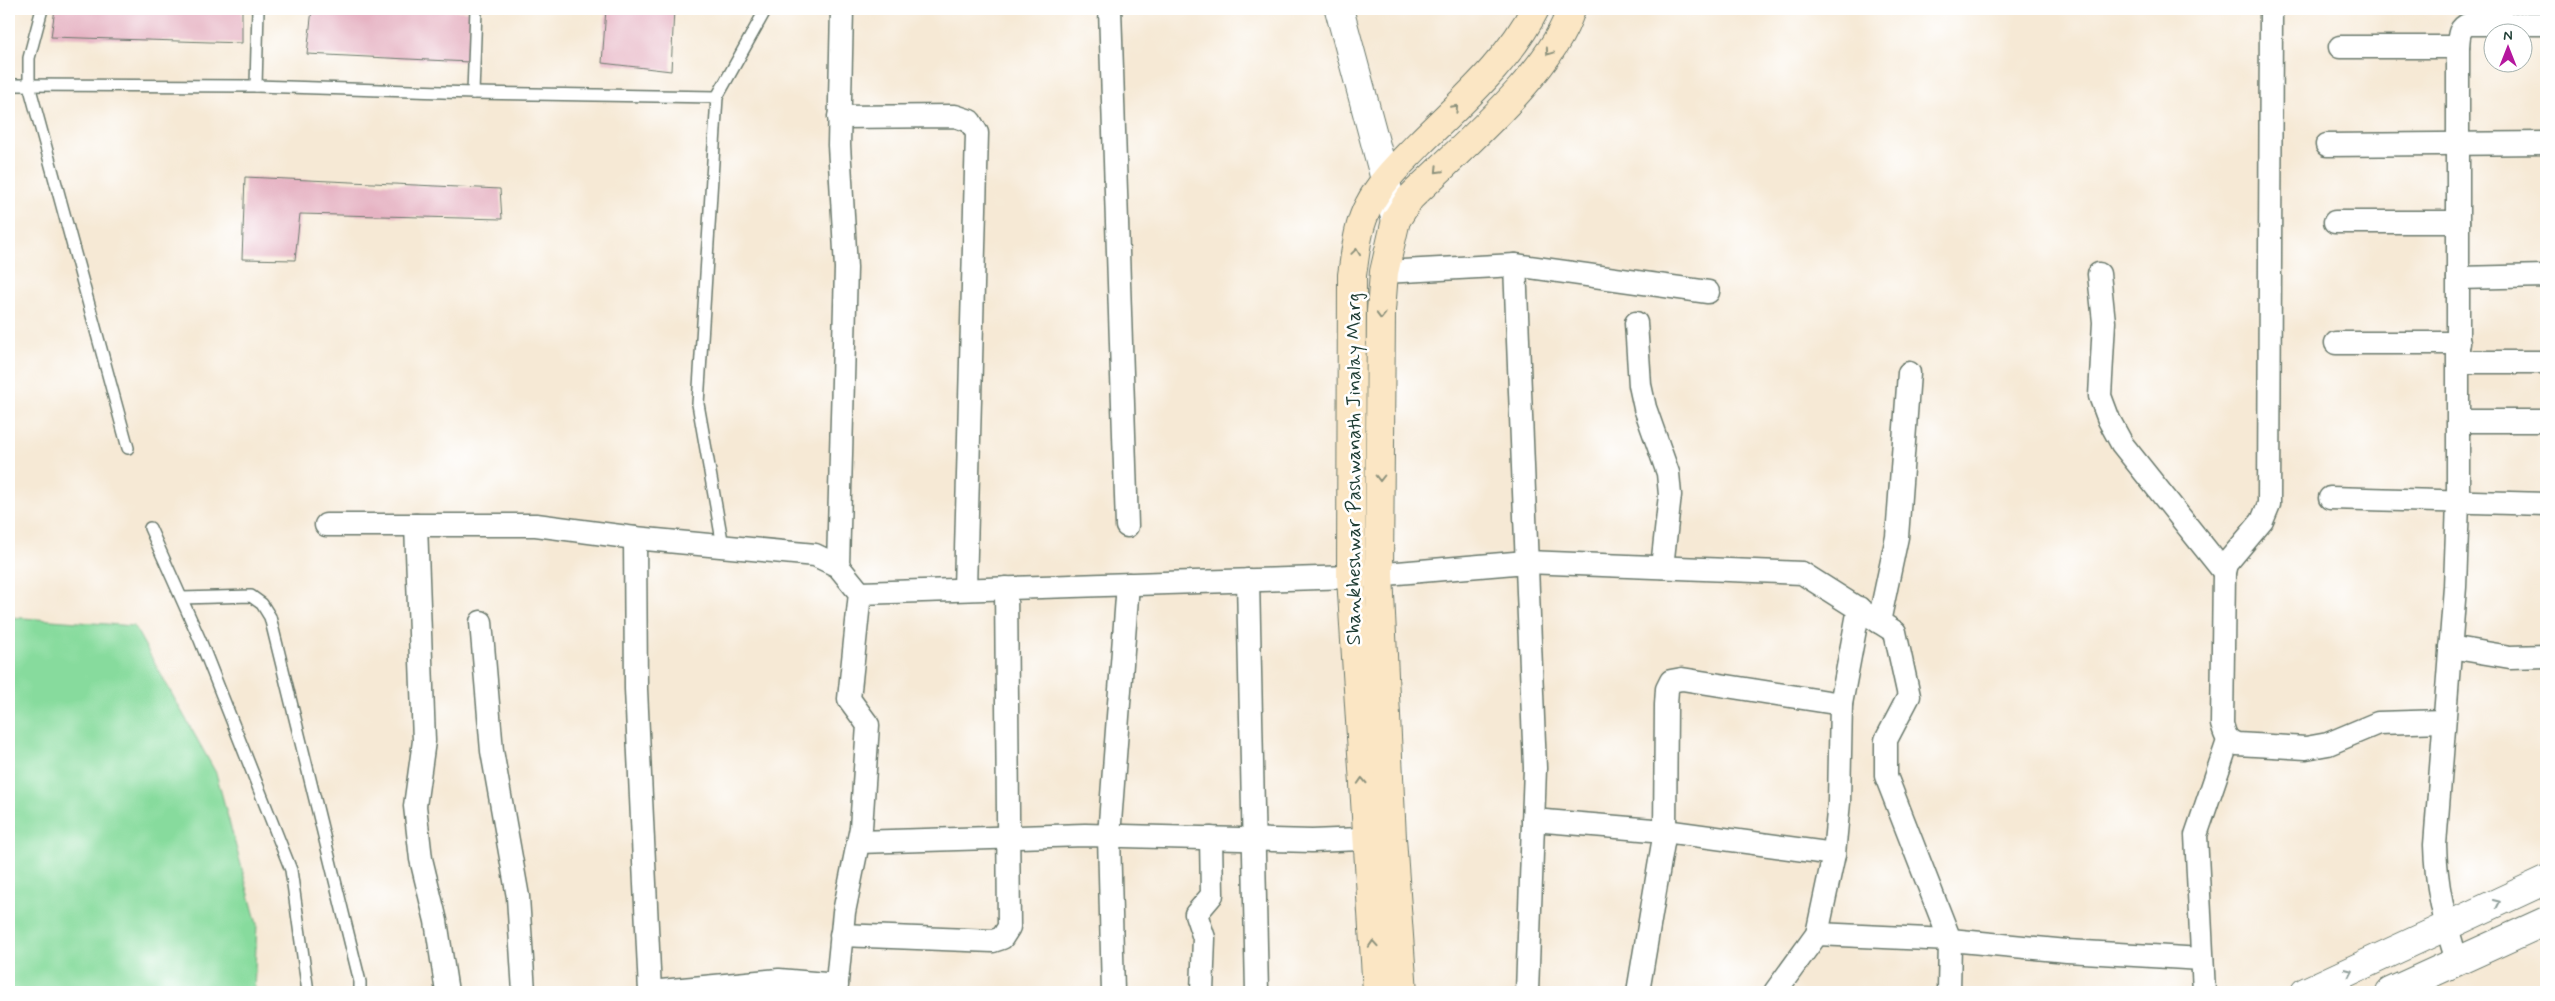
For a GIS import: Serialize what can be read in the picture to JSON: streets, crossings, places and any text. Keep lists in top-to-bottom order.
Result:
{
  "streets": {
    "main road": ["Shankheshwar Pashwanath Jinalay Marg"]
  },
  "north": "top"
}
